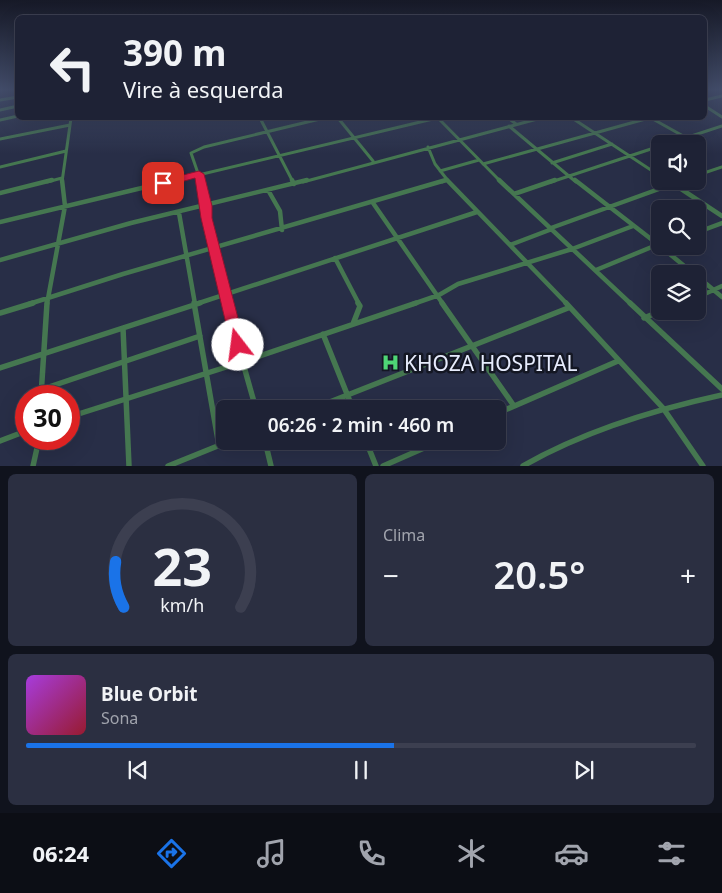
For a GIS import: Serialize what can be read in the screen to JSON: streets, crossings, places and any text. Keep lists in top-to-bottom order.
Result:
{
  "places": {
    "hospital": ["KHOZA HOSPITAL"]
  },
  "page": {
    "turn": ["390 m", "Vire à esquerda"],
    "limit": "30",
    "trip": "06:26 · 2 min · 460 m",
    "tile": "Clima",
    "heat": ["−", "20.5°", "+"],
    "song": ["Blue Orbit", "Sona"],
    "tabs": "06:24",
    "gauge": ["23", "km/h"]
  }
}
